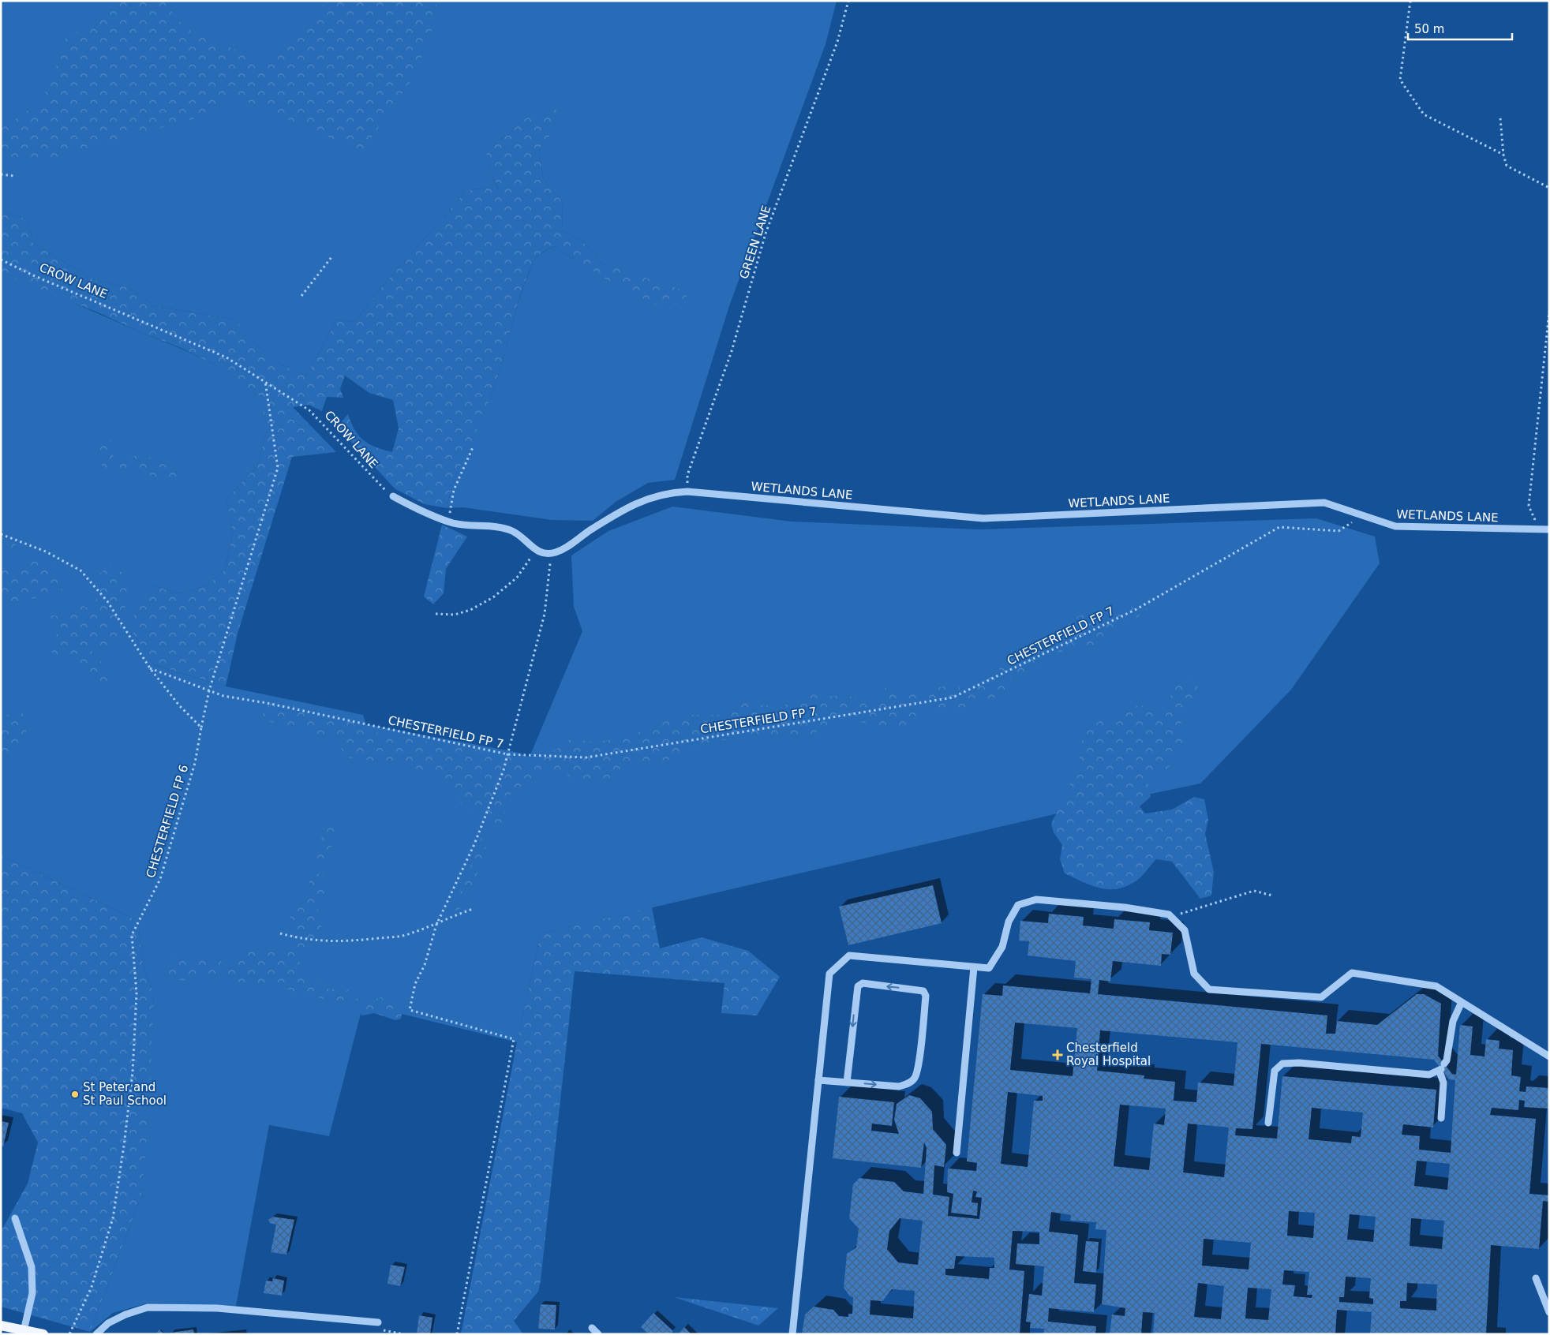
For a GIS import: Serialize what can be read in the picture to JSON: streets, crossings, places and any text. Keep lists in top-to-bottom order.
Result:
{
  "streets": {
    "street": ["WETLANDS LANE"],
    "path": [
      "GREEN LANE",
      "CROW LANE",
      "CHESTERFIELD FP 7",
      "CHESTERFIELD FP 6"
    ]
  },
  "crossings": [
    ["GREEN LANE", "WETLANDS LANE"],
    ["CROW LANE", "CHESTERFIELD FP 6"],
    ["CHESTERFIELD FP 7", "CHESTERFIELD FP 6"]
  ],
  "places": {
    "health": ["Chesterfield Royal Hospital"],
    "other": ["St Peter and St Paul School"]
  },
  "scale_bar": "50 m"
}
